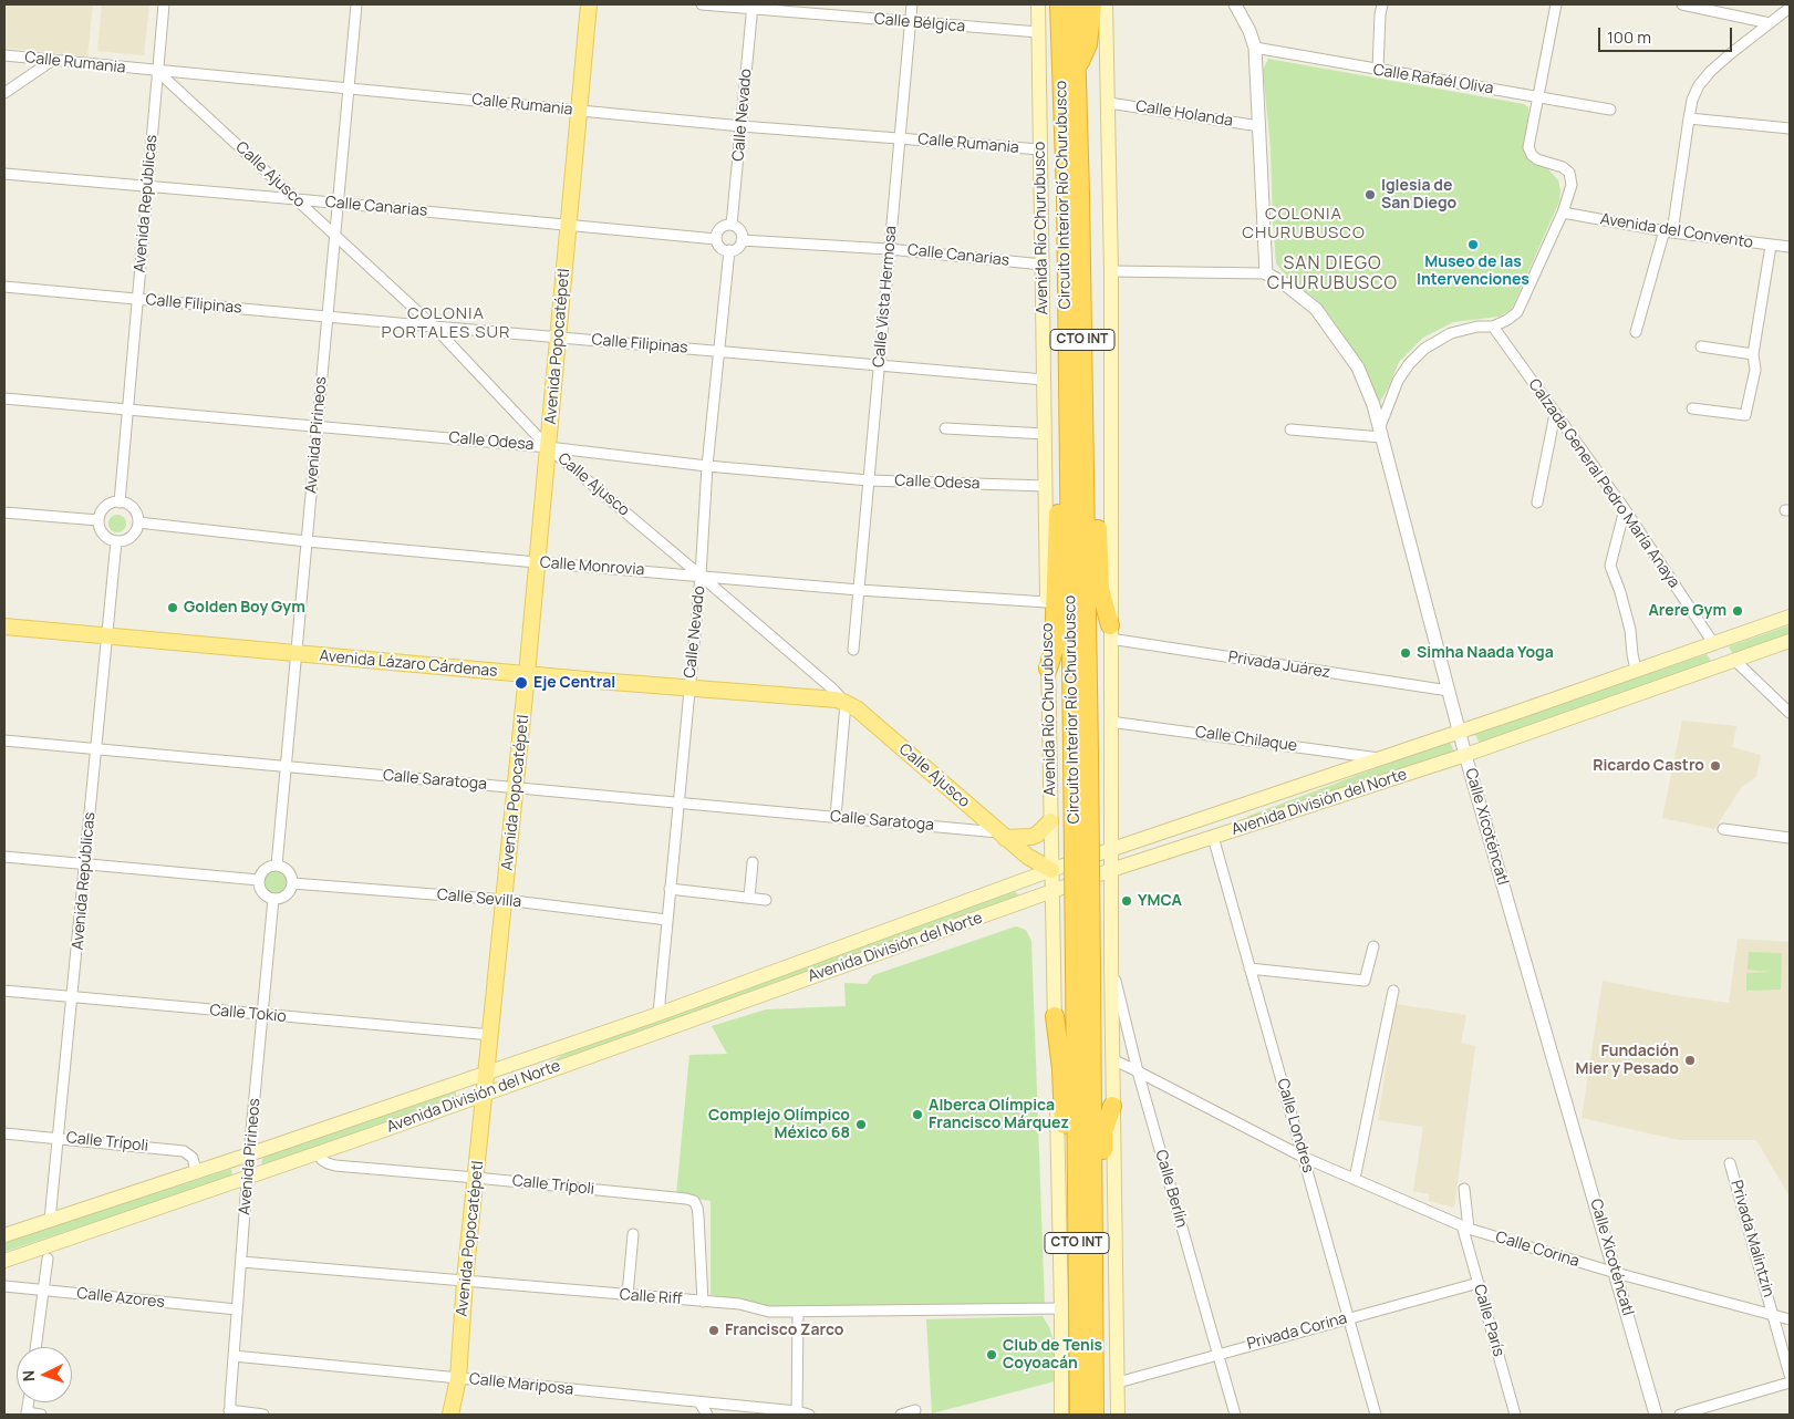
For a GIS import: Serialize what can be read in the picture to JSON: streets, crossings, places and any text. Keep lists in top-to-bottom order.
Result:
{
  "streets": {
    "highway": ["Circuito Interior Río Churubusco", "CTO INT"],
    "main road": [
      "Calle Ajusco",
      "Avenida Río Churubusco",
      "Avenida Popocatépetl",
      "Avenida Lázaro Cárdenas",
      "Avenida División del Norte"
    ],
    "street": [
      "Calle Bélgica",
      "Calle Rumania",
      "Calle Rafaél Oliva",
      "Calle Holanda",
      "Calle Nevado",
      "Avenida Repúblicas",
      "Calle Canarias",
      "Avenida del Convento",
      "Calle Vista Hermosa",
      "Calle Filipinas",
      "Avenida Pirineos",
      "Calle Odesa",
      "Calzada General Pedro María Anaya",
      "Calle Monrovia",
      "Privada Juárez",
      "Calle Chilaque",
      "Calle Saratoga",
      "Calle Xicoténcatl",
      "Calle Sevilla",
      "Calle Tokio",
      "Calle Londres",
      "Calle Trípoli",
      "Calle Berlín",
      "Privada Malintzin",
      "Calle Corina",
      "Calle Riff",
      "Calle Azores",
      "Calle París",
      "Privada Corina",
      "Calle Mariposa"
    ]
  },
  "crossings": [
    ["Calle Bélgica", "Calle Nevado"],
    ["Calle Bélgica", "Avenida Río Churubusco"],
    ["Calle Bélgica", "Calle Vista Hermosa"],
    ["Calle Rumania", "Calle Nevado"],
    ["Calle Rumania", "Calle Ajusco"],
    ["Calle Rumania", "Avenida Repúblicas"],
    ["Calle Rumania", "Avenida Río Churubusco"],
    ["Calle Rumania", "Calle Vista Hermosa"],
    ["Calle Rumania", "Avenida Popocatépetl"],
    ["Calle Rumania", "Avenida Pirineos"],
    ["Calle Holanda", "CTO INT"],
    ["Calle Nevado", "Calle Ajusco"],
    ["Calle Nevado", "Calle Canarias"],
    ["Calle Nevado", "Calle Filipinas"],
    ["Calle Nevado", "Calle Odesa"],
    ["Calle Nevado", "Calle Monrovia"],
    ["Calle Nevado", "Avenida Lázaro Cárdenas"],
    ["Calle Nevado", "Calle Saratoga"],
    ["Calle Nevado", "Avenida División del Norte"],
    ["Calle Nevado", "Calle Sevilla"],
    ["Calle Ajusco", "Avenida Repúblicas"],
    ["Calle Ajusco", "Calle Canarias"],
    ["Calle Ajusco", "Avenida Río Churubusco"],
    ["Calle Ajusco", "Calle Filipinas"],
    ["Calle Ajusco", "Avenida Popocatépetl"],
    ["Calle Ajusco", "Avenida Pirineos"],
    ["Calle Ajusco", "Calle Odesa"],
    ["Calle Ajusco", "Calle Monrovia"],
    ["Calle Ajusco", "Avenida Lázaro Cárdenas"],
    ["Calle Ajusco", "Calle Saratoga"],
    ["Calle Ajusco", "Avenida División del Norte"],
    ["Avenida Repúblicas", "Calle Canarias"],
    ["Avenida Repúblicas", "Calle Filipinas"],
    ["Avenida Repúblicas", "Calle Odesa"],
    ["Avenida Repúblicas", "Calle Monrovia"],
    ["Avenida Repúblicas", "Avenida Lázaro Cárdenas"],
    ["Avenida Repúblicas", "Calle Saratoga"],
    ["Avenida Repúblicas", "Avenida División del Norte"],
    ["Avenida Repúblicas", "Calle Tokio"],
    ["Avenida Repúblicas", "Calle Trípoli"],
    ["Calle Canarias", "Avenida Río Churubusco"],
    ["Calle Canarias", "Calle Vista Hermosa"],
    ["Calle Canarias", "Avenida Popocatépetl"],
    ["Calle Canarias", "Avenida Pirineos"],
    ["Avenida Río Churubusco", "Calle Filipinas"],
    ["Avenida Río Churubusco", "Calle Odesa"],
    ["Avenida Río Churubusco", "Calle Monrovia"],
    ["Avenida Río Churubusco", "Avenida División del Norte"],
    ["Avenida Río Churubusco", "Calle Riff"],
    ["Calle Vista Hermosa", "Calle Filipinas"],
    ["Calle Vista Hermosa", "Calle Odesa"],
    ["Calle Vista Hermosa", "Calle Monrovia"],
    ["Calle Filipinas", "Avenida Popocatépetl"],
    ["Calle Filipinas", "Avenida Pirineos"],
    ["CTO INT", "Privada Juárez"],
    ["CTO INT", "Calle Chilaque"],
    ["CTO INT", "Avenida División del Norte"],
    ["CTO INT", "Calle Berlín"],
    ["CTO INT", "Calle Corina"],
    ["CTO INT", "Privada Corina"],
    ["Avenida Popocatépetl", "Calle Odesa"],
    ["Avenida Popocatépetl", "Calle Monrovia"],
    ["Avenida Popocatépetl", "Avenida Lázaro Cárdenas"],
    ["Avenida Popocatépetl", "Calle Saratoga"],
    ["Avenida Popocatépetl", "Avenida División del Norte"],
    ["Avenida Popocatépetl", "Calle Sevilla"],
    ["Avenida Popocatépetl", "Calle Tokio"],
    ["Avenida Popocatépetl", "Calle Trípoli"],
    ["Avenida Popocatépetl", "Calle Riff"],
    ["Avenida Popocatépetl", "Calle Mariposa"],
    ["Avenida Pirineos", "Calle Odesa"],
    ["Avenida Pirineos", "Calle Monrovia"],
    ["Avenida Pirineos", "Avenida Lázaro Cárdenas"],
    ["Avenida Pirineos", "Calle Saratoga"],
    ["Avenida Pirineos", "Avenida División del Norte"],
    ["Avenida Pirineos", "Calle Sevilla"],
    ["Avenida Pirineos", "Calle Tokio"],
    ["Avenida Pirineos", "Calle Riff"],
    ["Avenida Pirineos", "Calle Azores"],
    ["Avenida Pirineos", "Calle Mariposa"],
    ["Calzada General Pedro María Anaya", "Avenida División del Norte"],
    ["Privada Juárez", "Calle Xicoténcatl"],
    ["Calle Chilaque", "Avenida División del Norte"],
    ["Avenida División del Norte", "Calle Xicoténcatl"],
    ["Avenida División del Norte", "Calle Londres"],
    ["Avenida División del Norte", "Calle Trípoli"],
    ["Calle Xicoténcatl", "Calle Corina"],
    ["Calle Londres", "Calle Corina"],
    ["Calle Londres", "Privada Corina"],
    ["Calle Trípoli", "Calle Riff"],
    ["Calle Berlín", "Calle Corina"],
    ["Calle Berlín", "Privada Corina"],
    ["Privada Malintzin", "Calle Corina"],
    ["Calle Corina", "Calle París"],
    ["Calle París", "Privada Corina"]
  ],
  "districts": ["COLONIA CHURUBUSCO", "SAN DIEGO CHURUBUSCO", "COLONIA PORTALES SUR"],
  "places": [
    "Iglesia de San Diego",
    "Museo de las Intervenciones",
    "Golden Boy Gym",
    "Arere Gym",
    "Simha Naada Yoga",
    "Eje Central",
    "Ricardo Castro",
    "YMCA",
    "Fundación Mier y Pesado",
    "Alberca Olímpica Francisco Márquez",
    "Complejo Olímpico México 68",
    "Francisco Zarco",
    "Club de Tenis Coyoacán"
  ],
  "scale_bar": "100 m",
  "north": "left"
}
